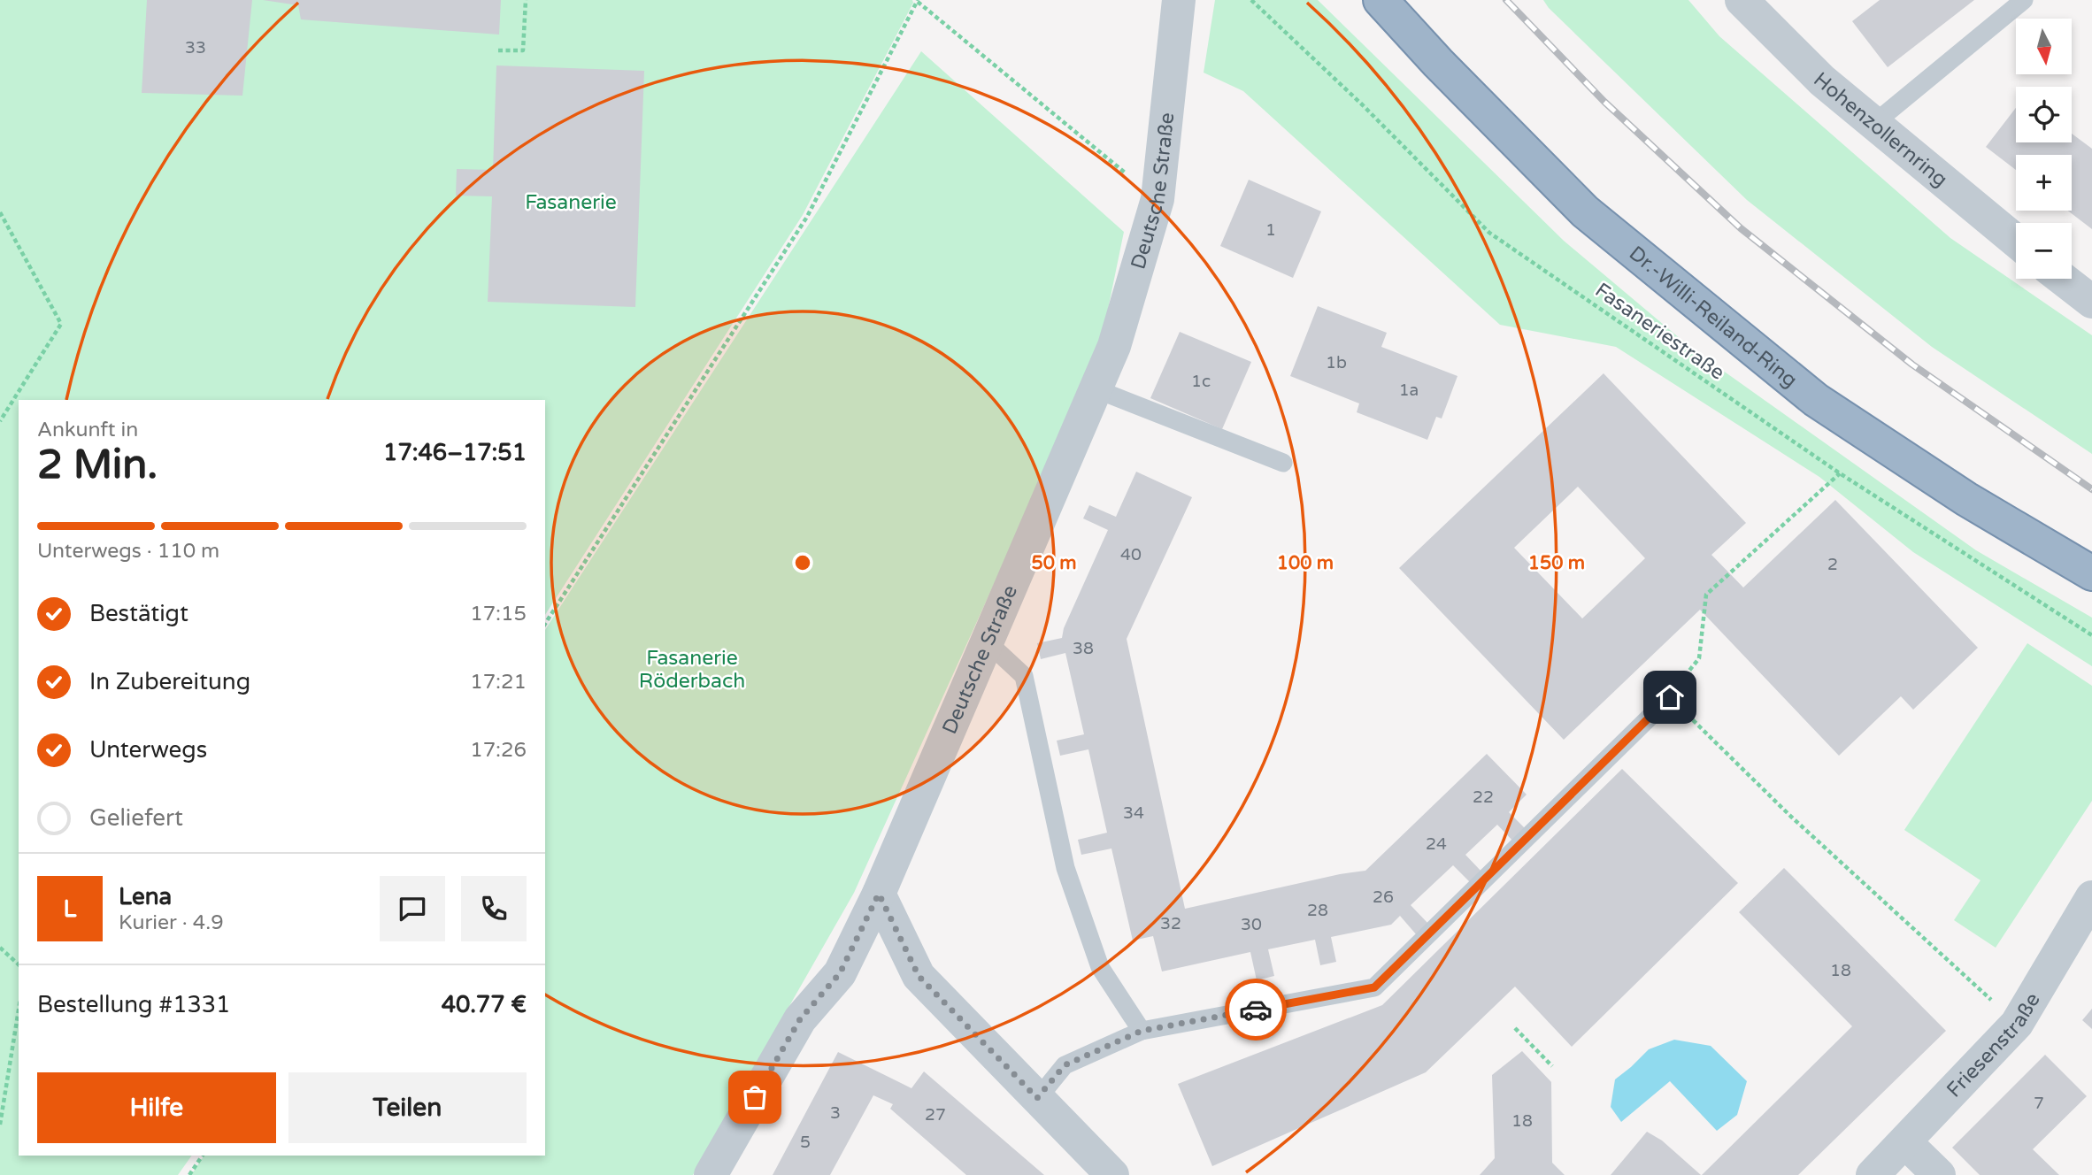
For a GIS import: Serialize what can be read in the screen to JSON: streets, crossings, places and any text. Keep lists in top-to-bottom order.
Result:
{
  "streets": {
    "highway": ["Dr.-Willi-Reiland-Ring"],
    "street": ["Hohenzollernring", "Deutsche Straße", "Friesenstraße"],
    "path": ["Fasaneriestraße"]
  },
  "parks": ["Fasanerie", "Fasanerie Röderbach"],
  "house_numbers": [
    "33",
    "1",
    "1b",
    "1c",
    "1a",
    "40",
    "2",
    "38",
    "22",
    "34",
    "24",
    "26",
    "28",
    "32",
    "30",
    "18",
    "7",
    "3",
    "27",
    "18",
    "5"
  ],
  "north": "bottom",
  "page": {
    "map_buttons": ["+", "−"],
    "heading": ["2 Min.", "Ankunft in", "17:46–17:51"],
    "panel": [
      "Lena",
      "Kurier · 4.9",
      "Bestellung #1331",
      "40.77 €"
    ],
    "bar": "Unterwegs · 110 m",
    "list": [
      ["Bestätigt", "17:15"],
      ["In Zubereitung", "17:21"],
      ["Unterwegs", "17:26"],
      "Geliefert"
    ],
    "round": "L",
    "buttons": ["Hilfe", "Teilen"]
  },
  "rings": ["50 m", "100 m", "150 m"]
}
